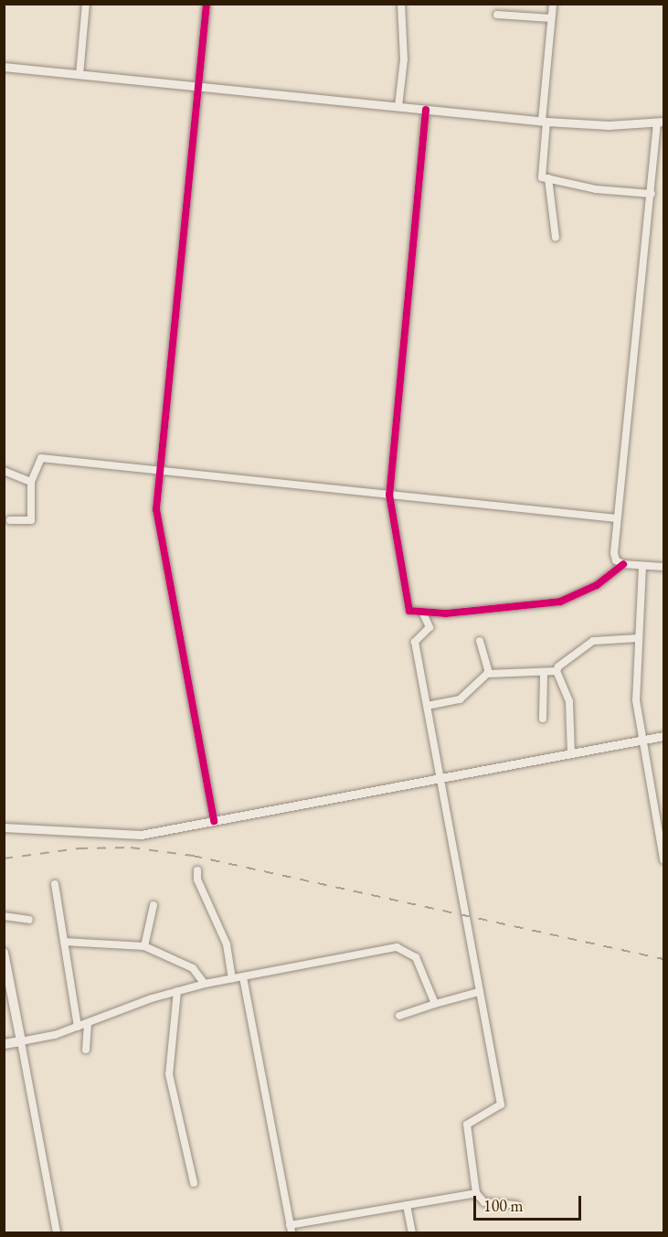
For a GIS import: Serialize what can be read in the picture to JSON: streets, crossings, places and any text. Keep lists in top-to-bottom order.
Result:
{
  "scale_bar": "100 m"
}
